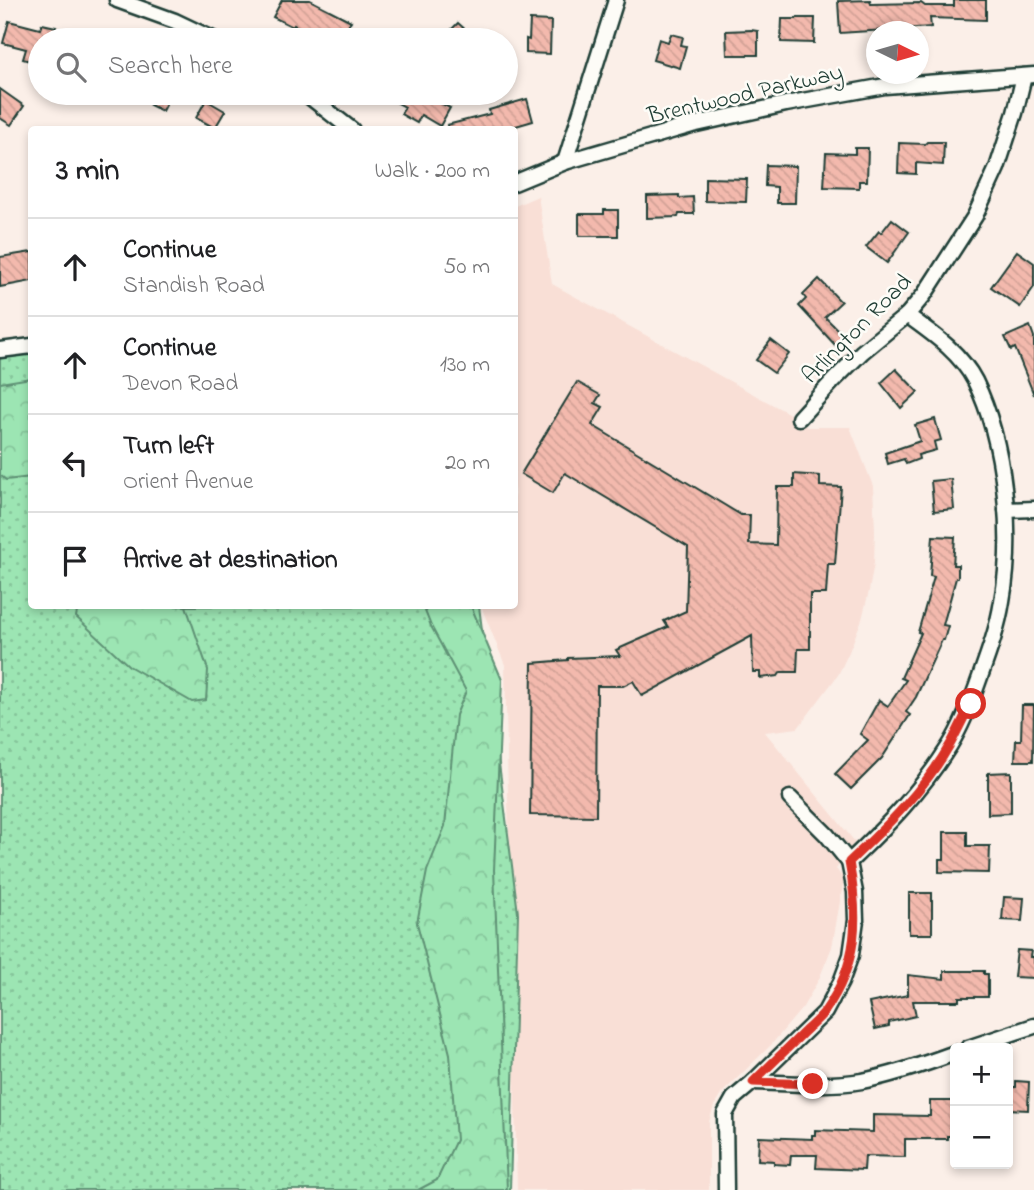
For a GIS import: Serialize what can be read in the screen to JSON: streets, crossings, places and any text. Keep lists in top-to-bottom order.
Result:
{
  "streets": {
    "street": ["Brentwood Parkway", "Arlington Road"]
  },
  "crossings": [
    ["Brentwood Parkway", "Arlington Road"]
  ],
  "north": "right",
  "page": {
    "search": "Search here",
    "heading": ["3 min", "Walk · 200 m"],
    "list": [
      ["Continue", "Standish Road", "50 m"],
      ["Continue", "Devon Road", "130 m"],
      ["Turn left", "Orient Avenue", "20 m"],
      "Arrive at destination"
    ],
    "map_buttons": ["+", "−"]
  }
}
